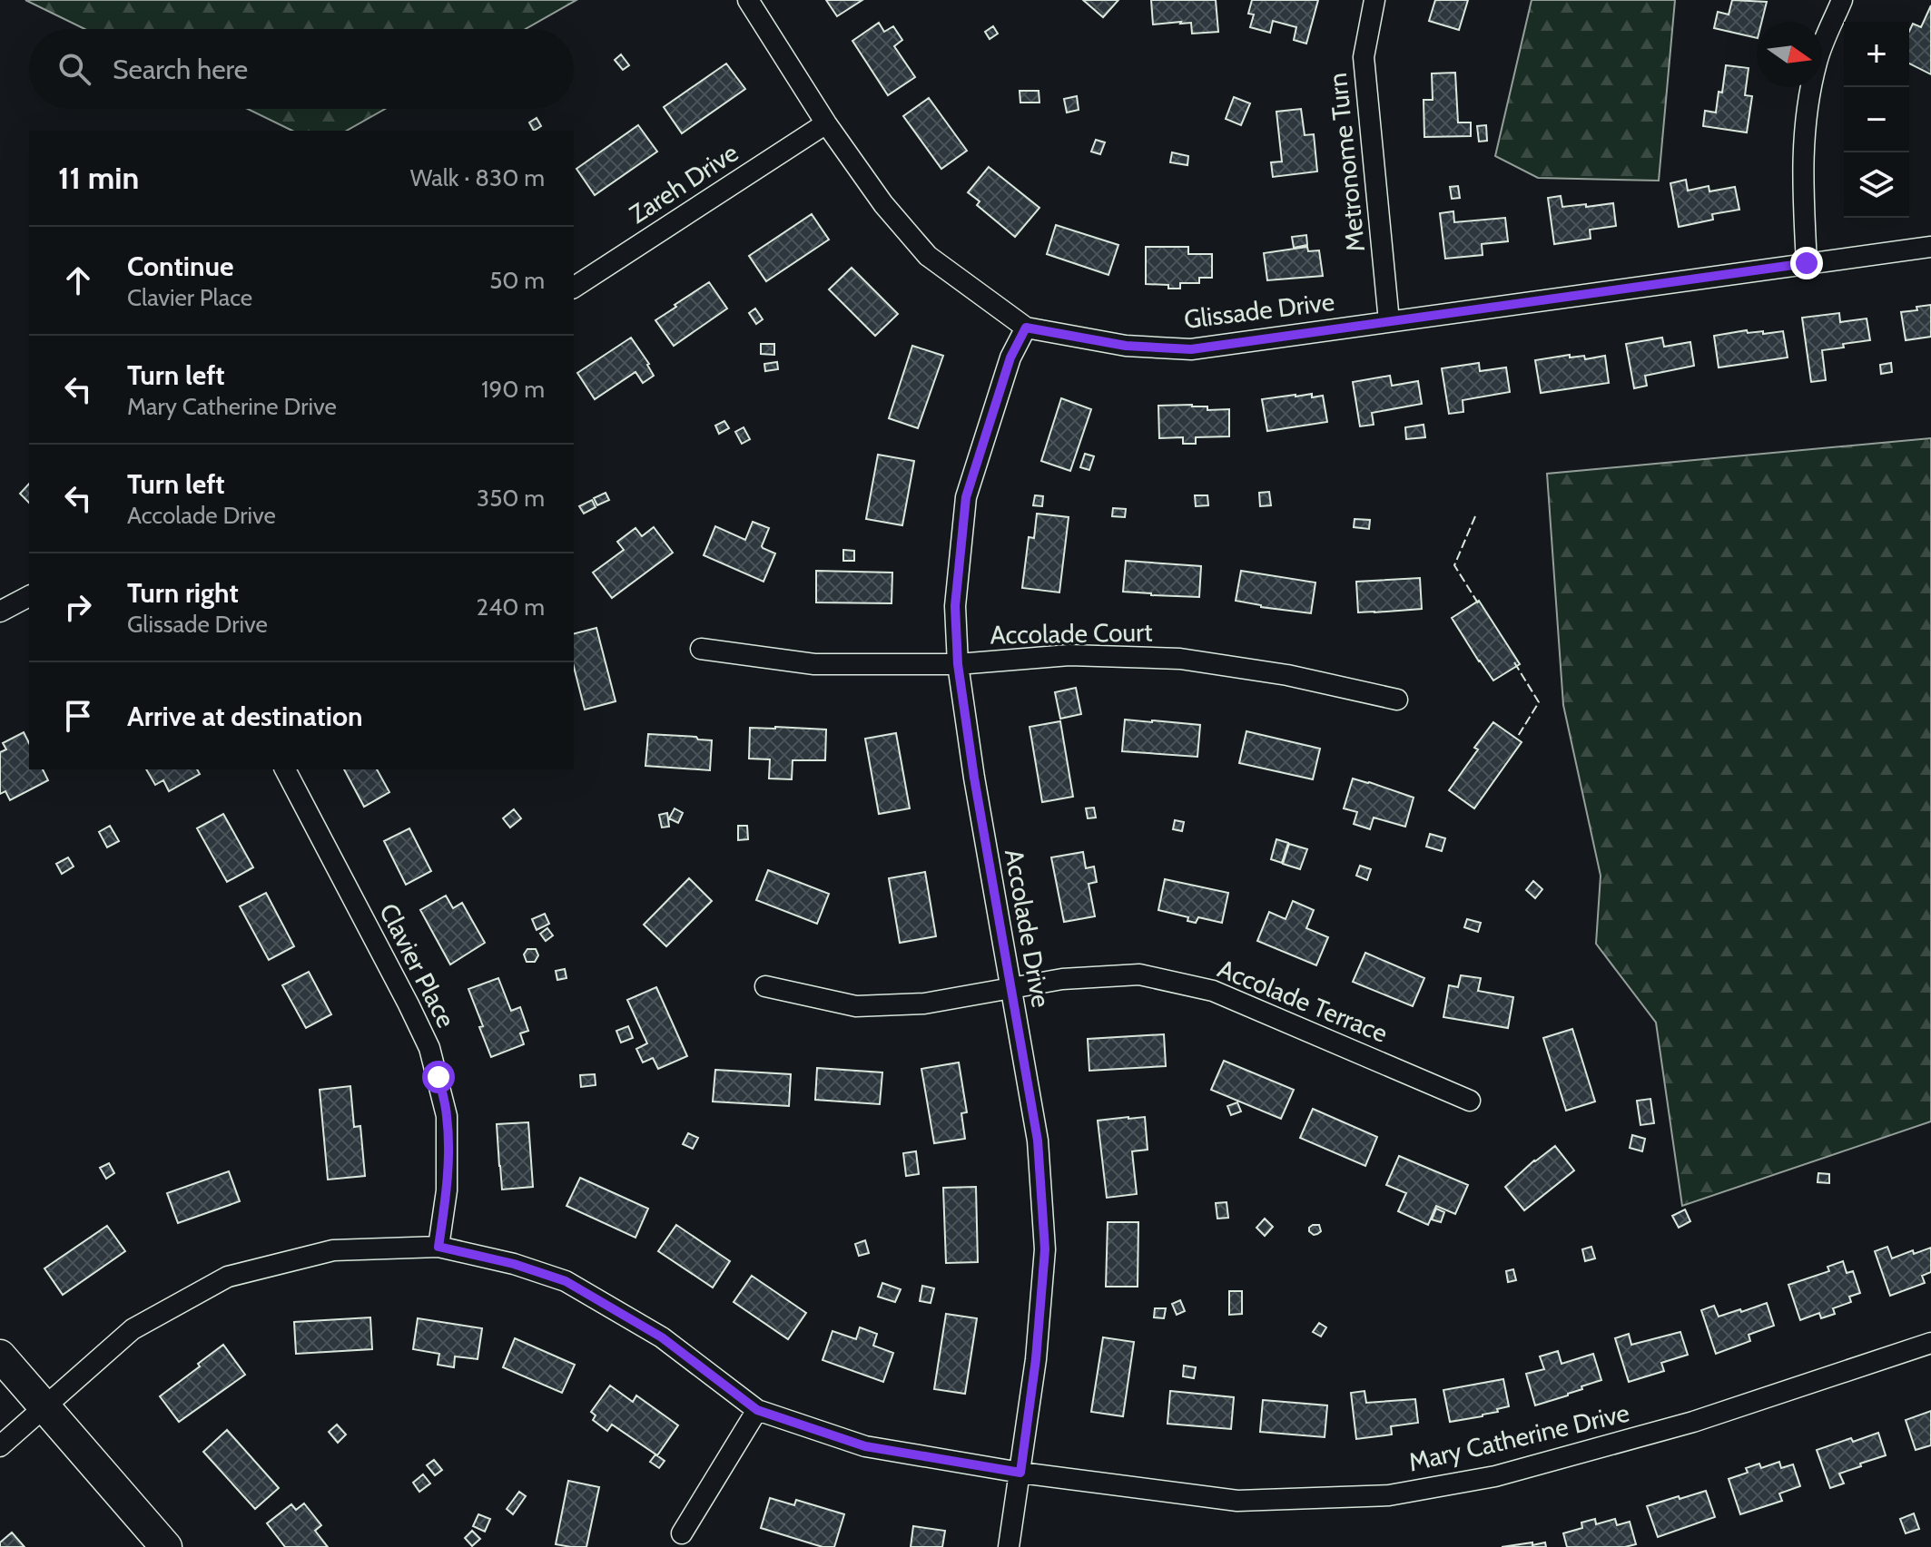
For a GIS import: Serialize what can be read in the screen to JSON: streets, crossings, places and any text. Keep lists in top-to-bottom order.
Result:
{
  "streets": {
    "street": [
      "Metronome Turn",
      "Zareh Drive",
      "Glissade Drive",
      "Accolade Court",
      "Accolade Drive",
      "Clavier Place",
      "Accolade Terrace",
      "Mary Catherine Drive"
    ]
  },
  "crossings": [
    ["Metronome Turn", "Glissade Drive"],
    ["Zareh Drive", "Glissade Drive"],
    ["Glissade Drive", "Accolade Drive"],
    ["Accolade Court", "Accolade Drive"],
    ["Accolade Drive", "Accolade Terrace"],
    ["Accolade Drive", "Mary Catherine Drive"],
    ["Clavier Place", "Mary Catherine Drive"]
  ],
  "north": "right",
  "page": {
    "map_buttons": ["+", "−"],
    "search": "Search here",
    "heading": ["11 min", "Walk · 830 m"],
    "list": [
      ["Continue", "Clavier Place", "50 m"],
      ["Turn left", "Mary Catherine Drive", "190 m"],
      ["Turn left", "Accolade Drive", "350 m"],
      ["Turn right", "Glissade Drive", "240 m"],
      "Arrive at destination"
    ]
  }
}
